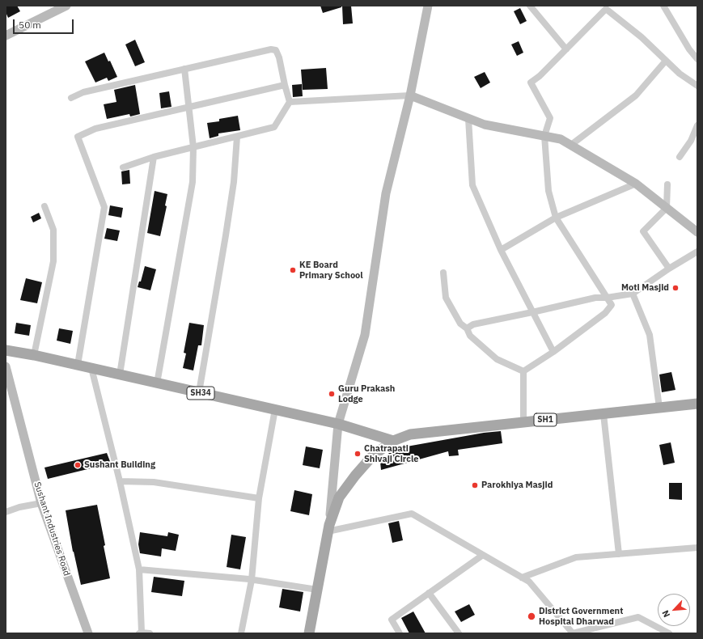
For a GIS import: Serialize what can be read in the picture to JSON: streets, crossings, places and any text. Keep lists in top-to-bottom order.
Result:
{
  "streets": {
    "main road": ["SH34", "SH1"],
    "street": ["Sushant Industries Road"]
  },
  "crossings": [
    ["SH34", "SH1"]
  ],
  "places": [
    "KE Board Primary School",
    "Moti Masjid",
    "Guru Prakash Lodge",
    "Chatrapati Shivaji Circle",
    "Sushant Building",
    "Parokhiya Masjid",
    "District Government Hospital Dharwad"
  ],
  "scale_bar": "50 m",
  "north": "bottom left"
}
